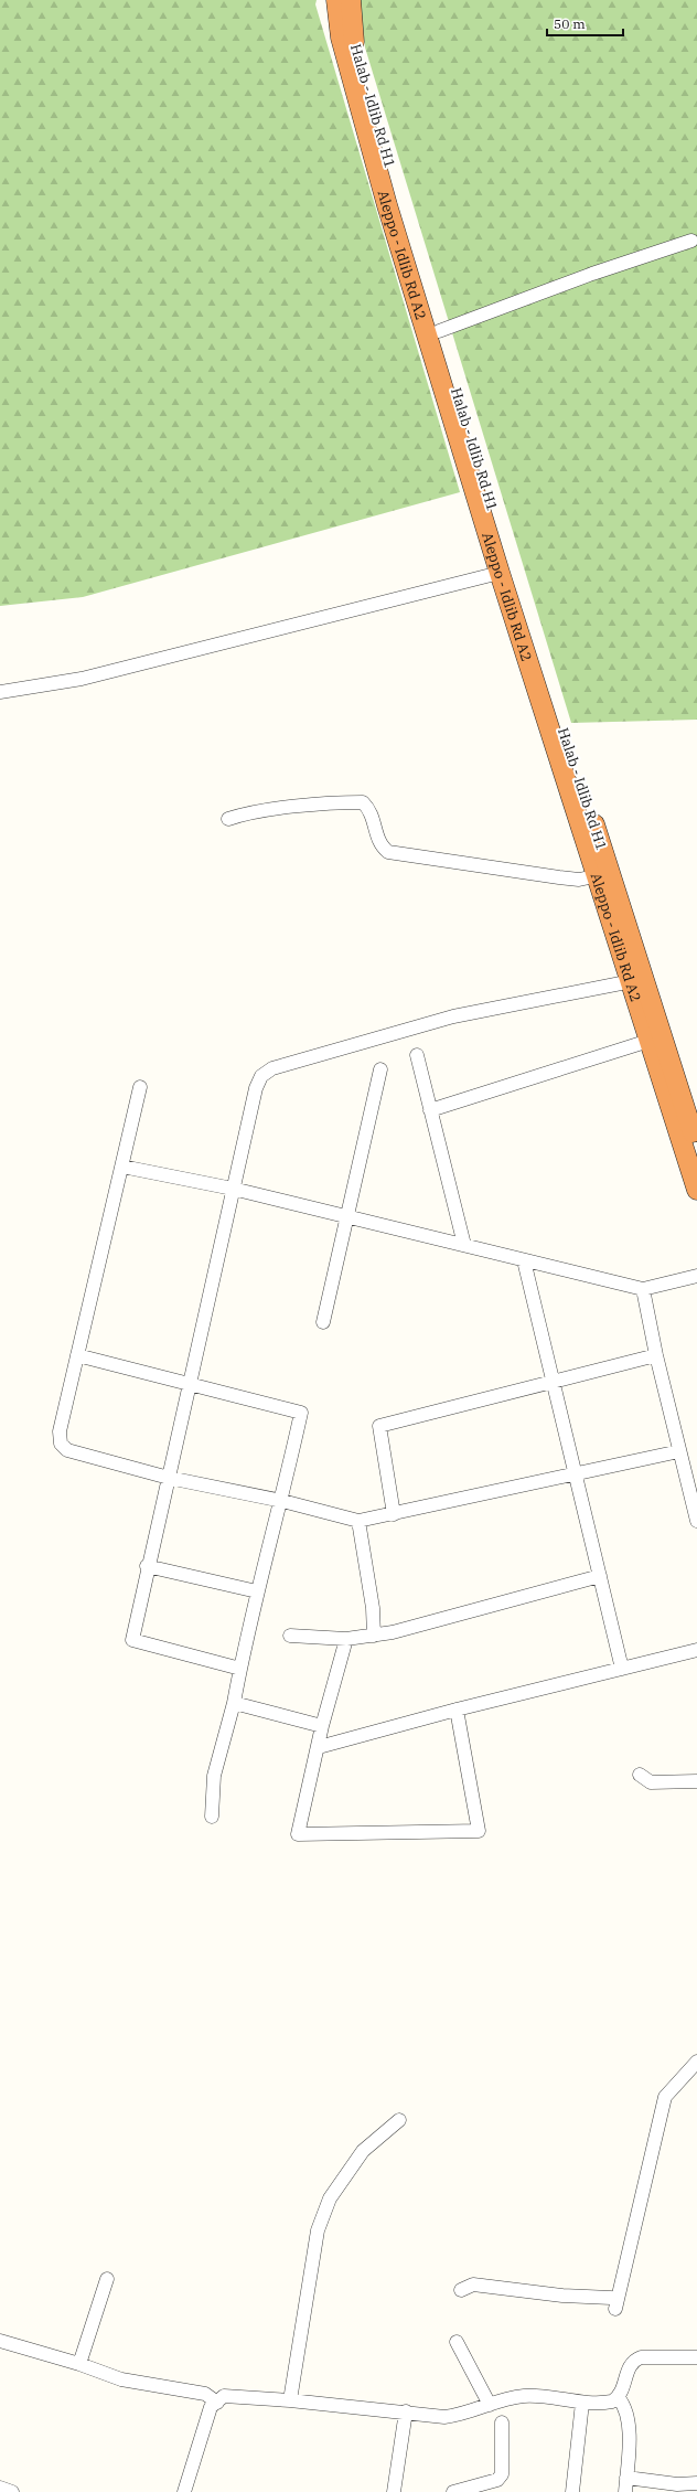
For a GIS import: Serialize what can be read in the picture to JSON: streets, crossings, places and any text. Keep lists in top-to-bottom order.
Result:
{
  "streets": {
    "highway": ["Halab - Idlib Rd H1", "Aleppo - Idlib Rd A2"]
  },
  "crossings": [
    ["Halab - Idlib Rd H1", "Aleppo - Idlib Rd A2"]
  ],
  "scale_bar": "50 m"
}
